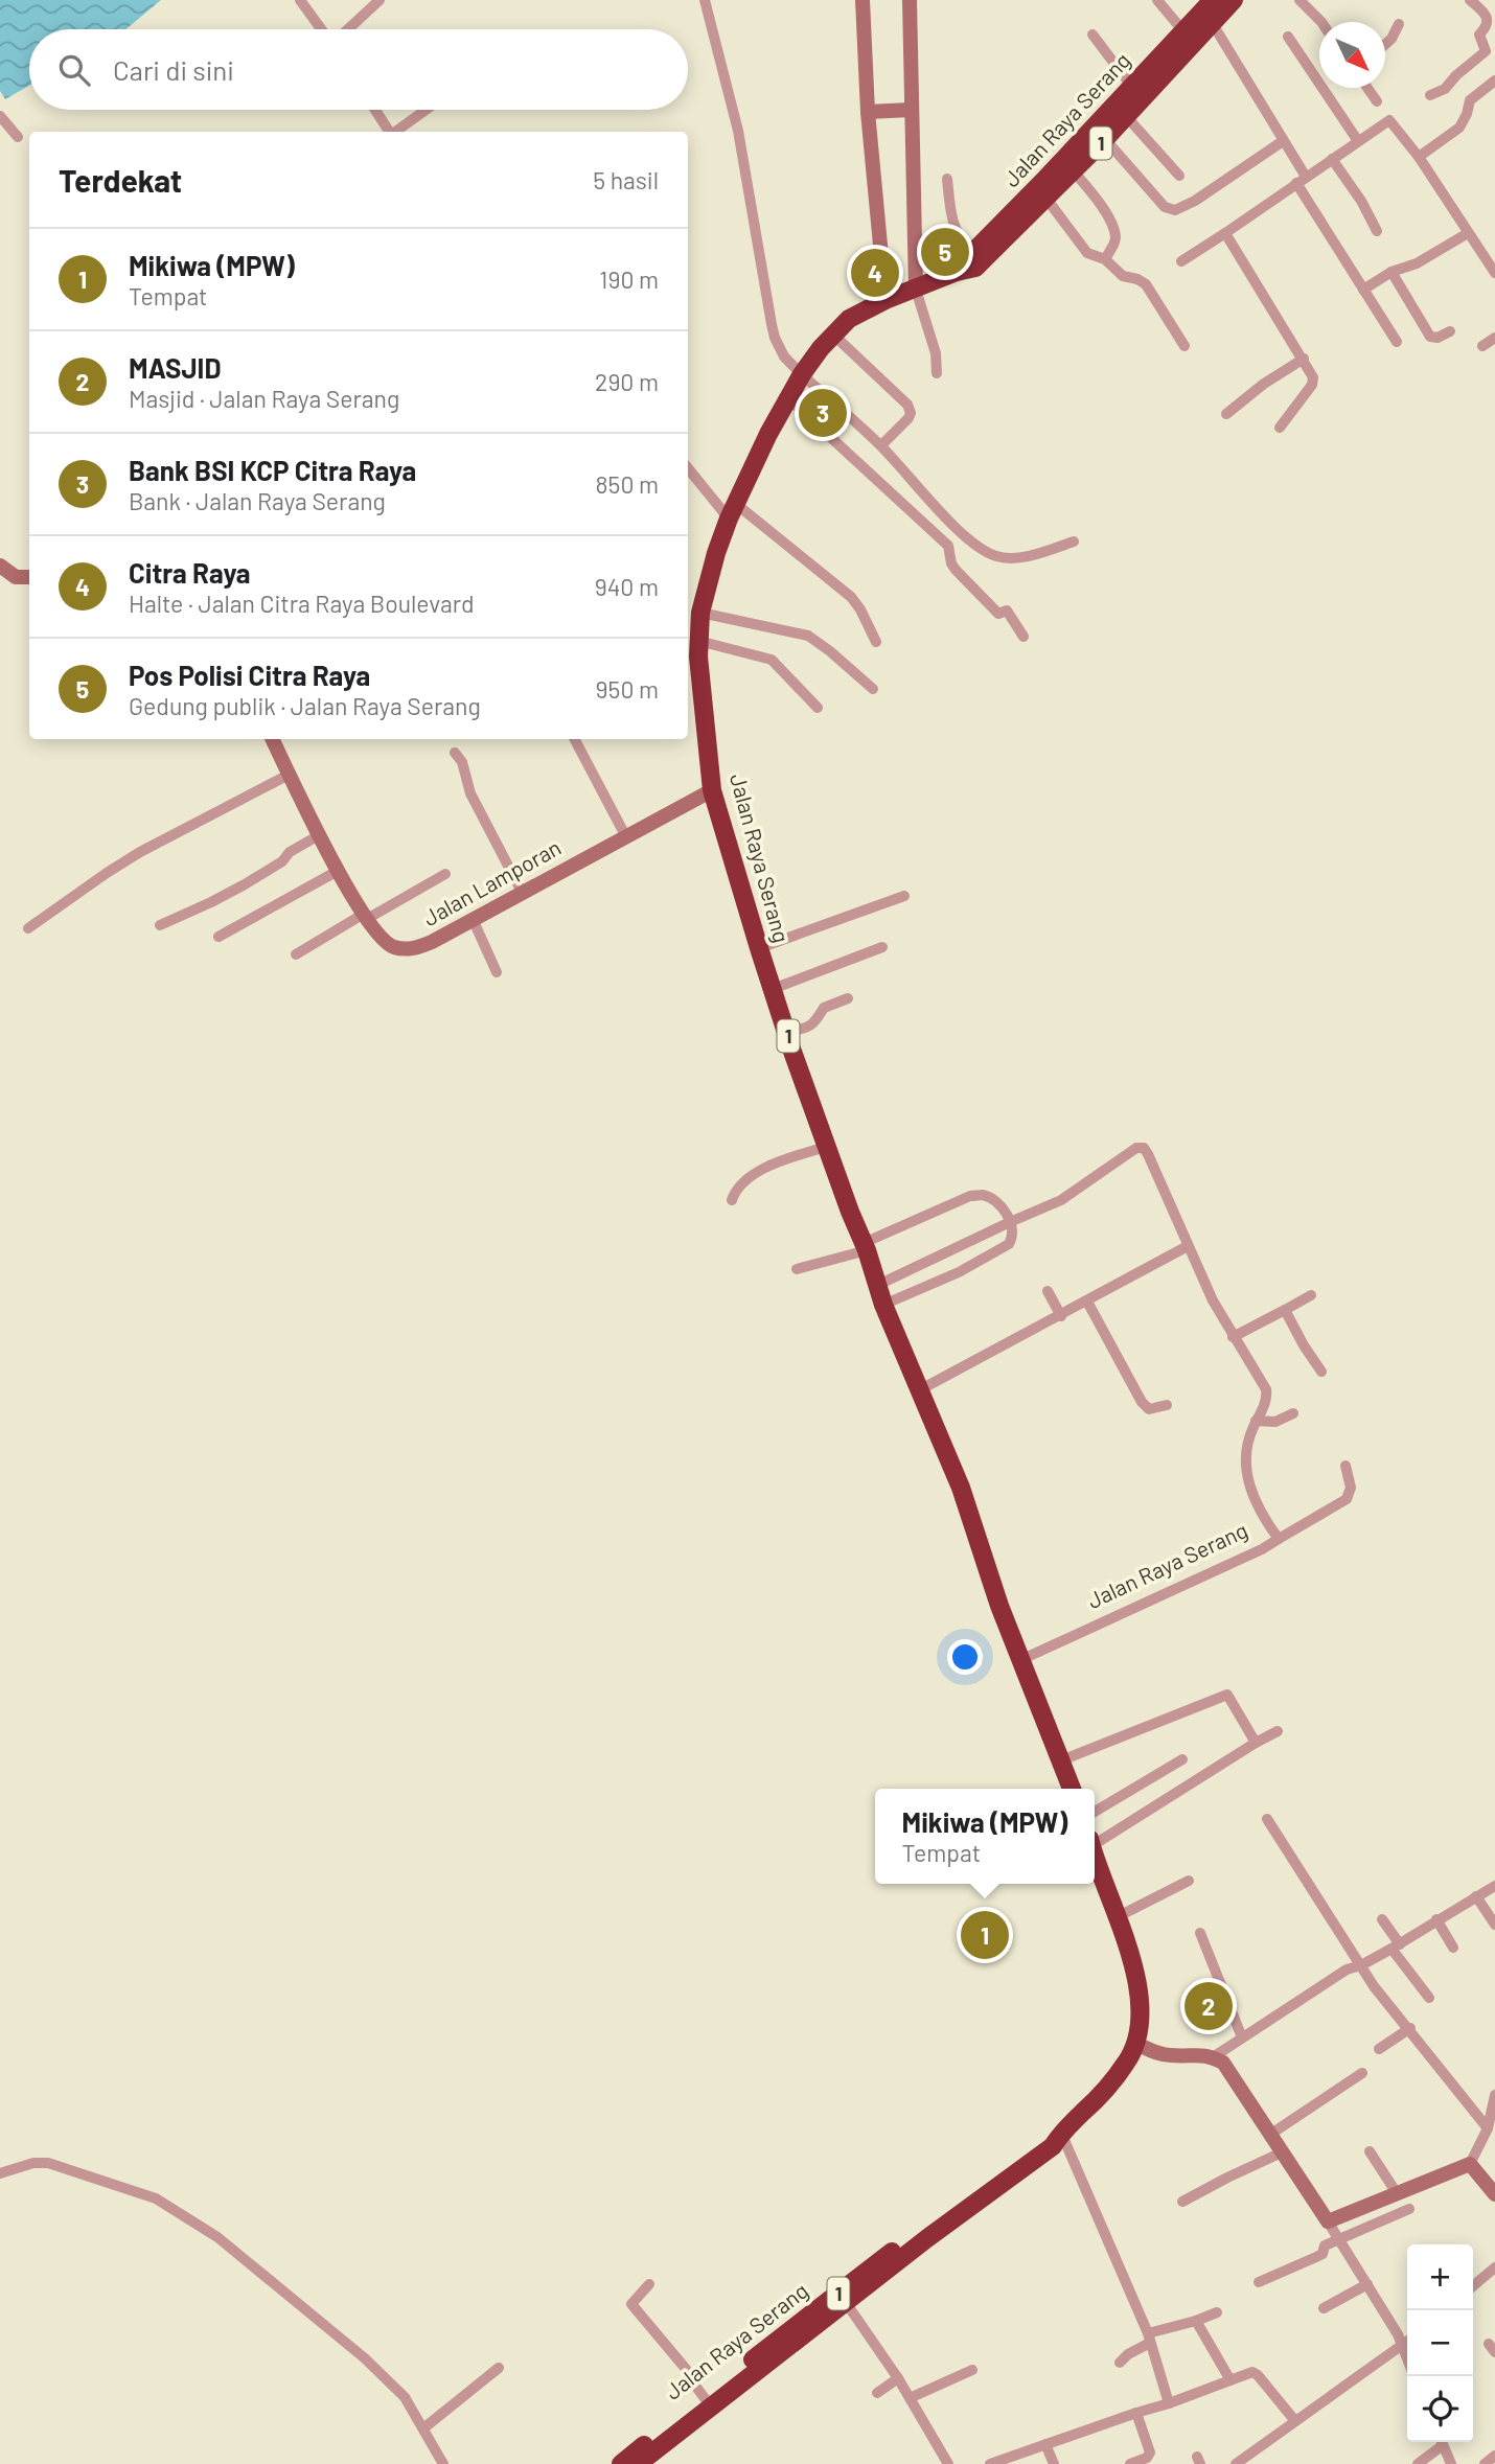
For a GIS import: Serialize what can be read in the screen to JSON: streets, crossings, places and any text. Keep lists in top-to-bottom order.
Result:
{
  "streets": {
    "highway": ["Jalan Raya Serang", "1"],
    "street": ["Jalan Lamporan"]
  },
  "crossings": [
    ["Jalan Raya Serang", "Jalan Lamporan"]
  ],
  "north": "bottom right",
  "page": {
    "search": "Cari di sini",
    "heading": ["Terdekat", "5 hasil"],
    "pins": [
      "5",
      "4",
      "3",
      "1",
      "2"
    ],
    "list": [
      {
        "mark": "1",
        "name": "Mikiwa (MPW)",
        "note": "Tempat",
        "value": "190 m"
      },
      {
        "mark": "2",
        "name": "MASJID",
        "note": "Masjid · Jalan Raya Serang",
        "value": "290 m"
      },
      {
        "mark": "3",
        "name": "Bank BSI KCP Citra Raya",
        "note": "Bank · Jalan Raya Serang",
        "value": "850 m"
      },
      {
        "mark": "4",
        "name": "Citra Raya",
        "note": "Halte · Jalan Citra Raya Boulevard",
        "value": "940 m"
      },
      {
        "mark": "5",
        "name": "Pos Polisi Citra Raya",
        "note": "Gedung publik · Jalan Raya Serang",
        "value": "950 m"
      }
    ],
    "popup": ["Mikiwa (MPW)", "Tempat"],
    "map_buttons": ["+", "−"]
  }
}
